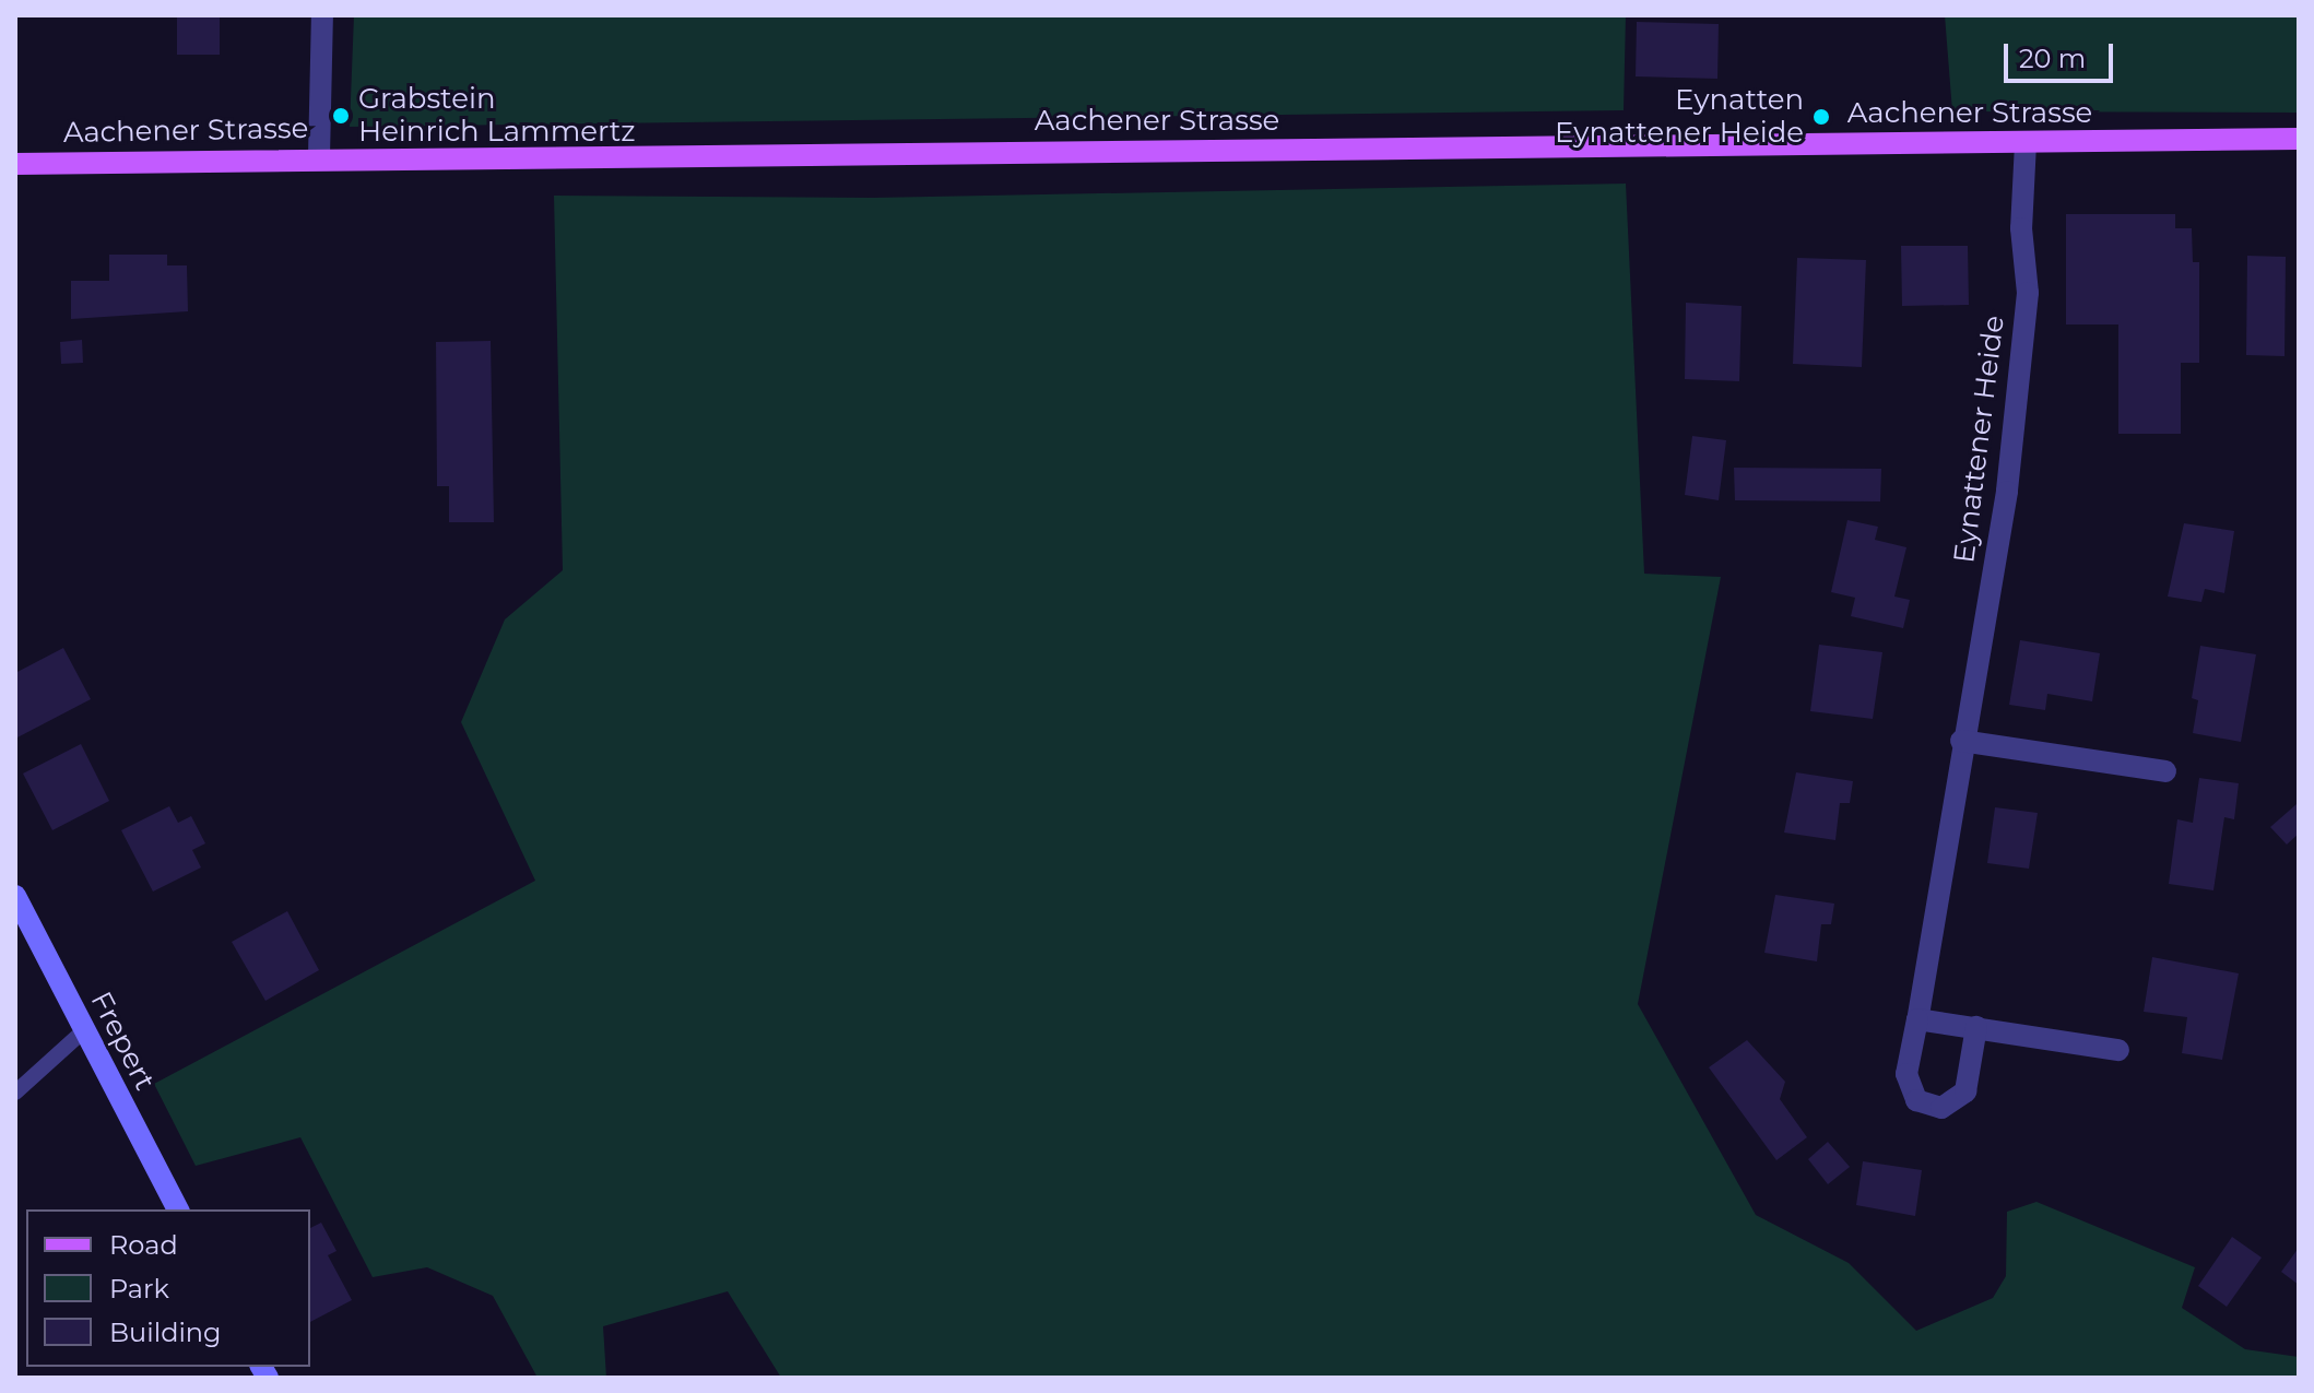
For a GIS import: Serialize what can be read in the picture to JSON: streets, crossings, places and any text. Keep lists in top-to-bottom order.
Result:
{
  "streets": {
    "main road": ["Aachener Strasse"],
    "street": ["Eynattener Heide", "Frepert"]
  },
  "crossings": [
    ["Aachener Strasse", "Eynattener Heide"]
  ],
  "places": ["Grabstein Heinrich Lammertz", "Eynatten Eynattener Heide"],
  "legend": ["Road", "Park", "Building"],
  "scale_bar": "20 m"
}
